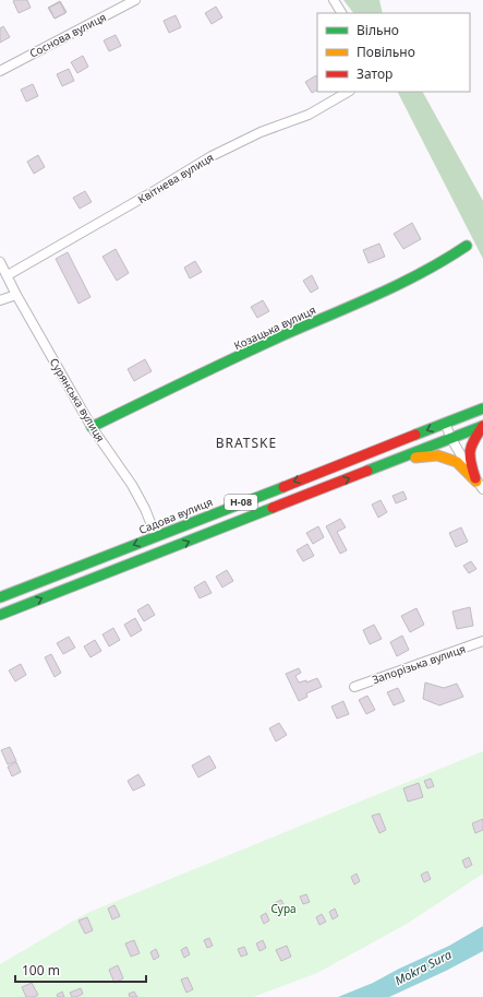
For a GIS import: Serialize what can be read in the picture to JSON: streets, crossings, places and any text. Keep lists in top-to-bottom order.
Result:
{
  "streets": {
    "main road": ["Козацька вулиця", "Н-08", "Садова вулиця"],
    "street": [
      "Соснова вулиця",
      "Квітнева вулиця",
      "Сурянська вулиця",
      "Запорізька вулиця"
    ]
  },
  "crossings": [
    ["Квітнева вулиця", "Сурянська вулиця"],
    ["Козацька вулиця", "Сурянська вулиця"],
    ["Сурянська вулиця", "Садова вулиця"]
  ],
  "districts": ["BRATSKE"],
  "water": ["Mokra Sura"],
  "parks": ["Сура"],
  "legend": ["Вільно", "Повільно", "Затор"],
  "scale_bar": "100 m"
}
